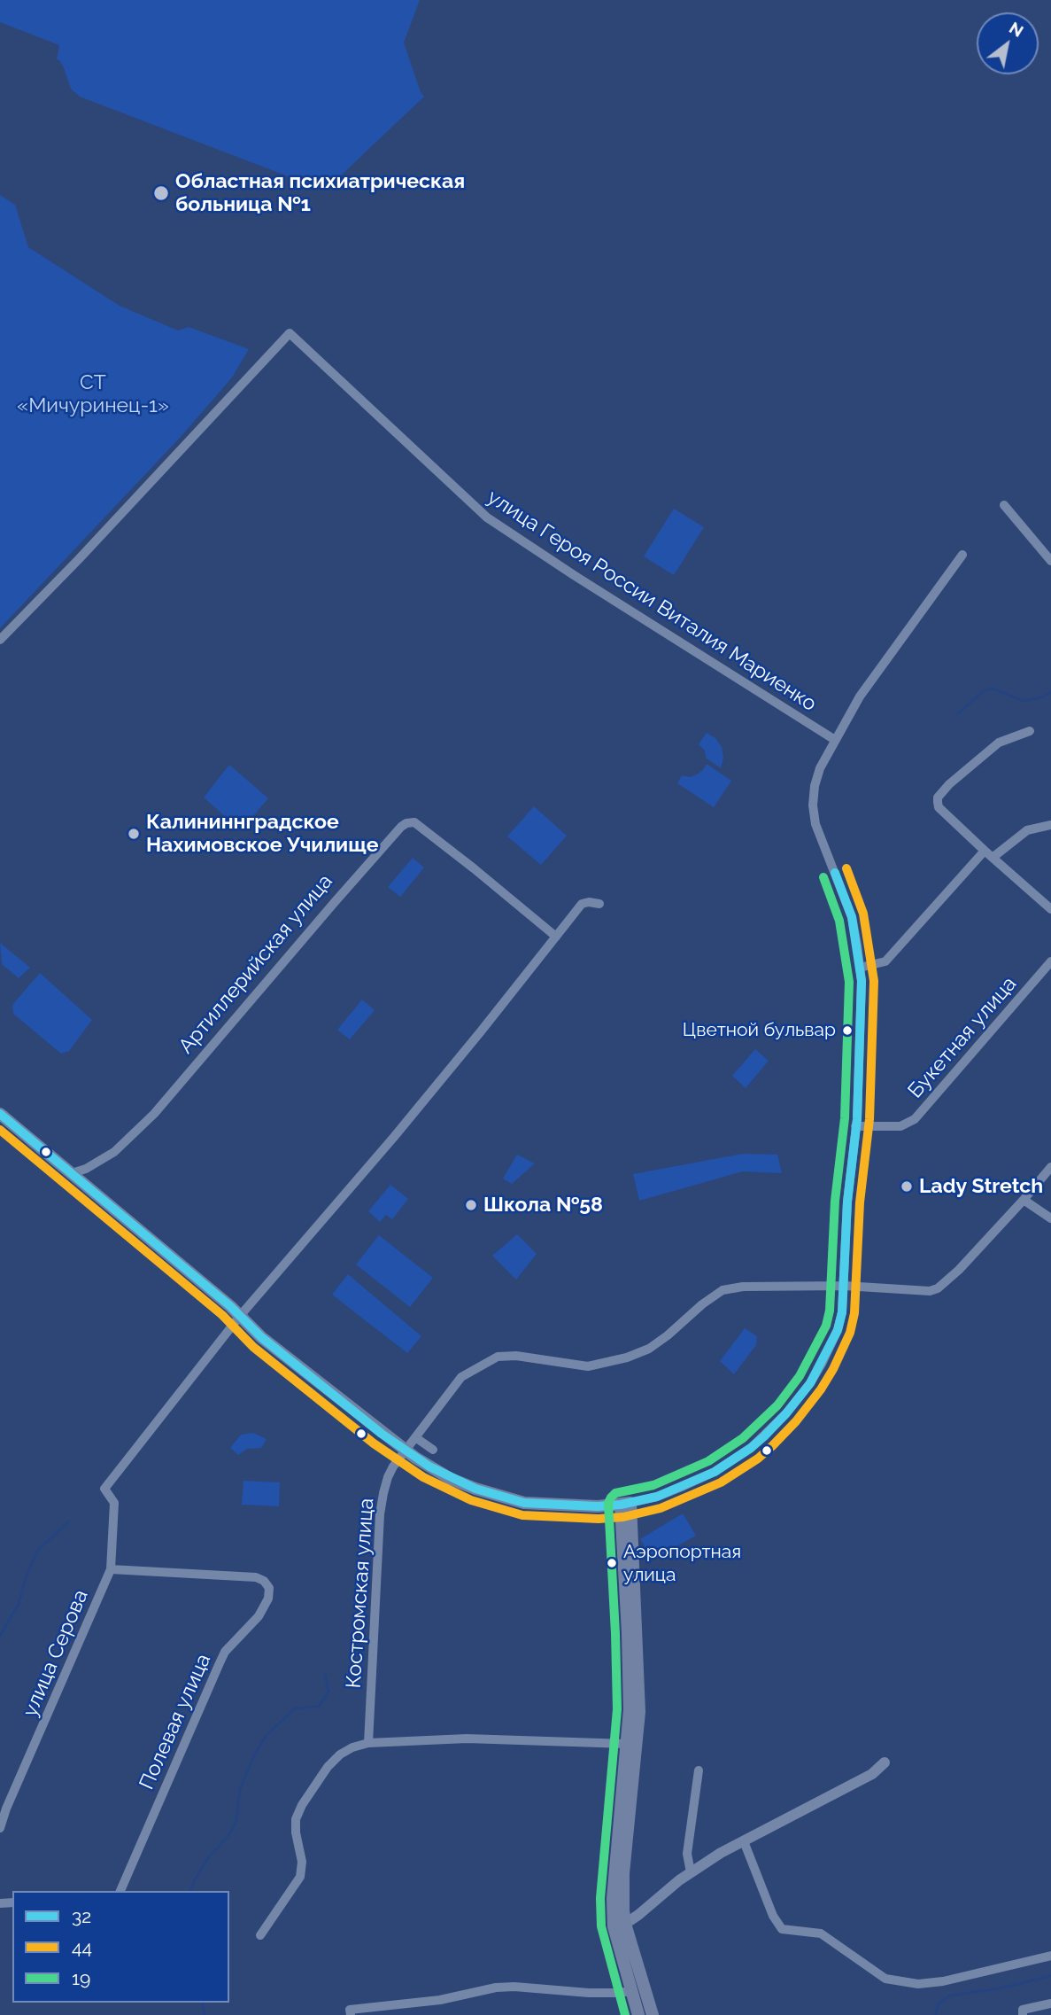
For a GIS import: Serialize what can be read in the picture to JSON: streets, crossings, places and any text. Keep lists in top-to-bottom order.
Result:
{
  "streets": {
    "street": [
      "улица Героя России Виталия Мариенко",
      "Артиллерийская улица",
      "Букетная улица",
      "Костромская улица",
      "улица Серова",
      "Полевая улица"
    ]
  },
  "crossings": [
    ["улица Серова", "Полевая улица"]
  ],
  "parks": ["СТ «Мичуринец-1»"],
  "places": [
    "Областная психиатрическая больница №1",
    "Калининнградское Нахимовское Училище",
    "Цветной бульвар",
    "Lady Stretch",
    "Школа №58",
    "Аэропортная улица"
  ],
  "lines": ["transit line 44", "transit line 32", "transit line 19"],
  "legend": ["32", "44", "19"],
  "north": "top right"
}
